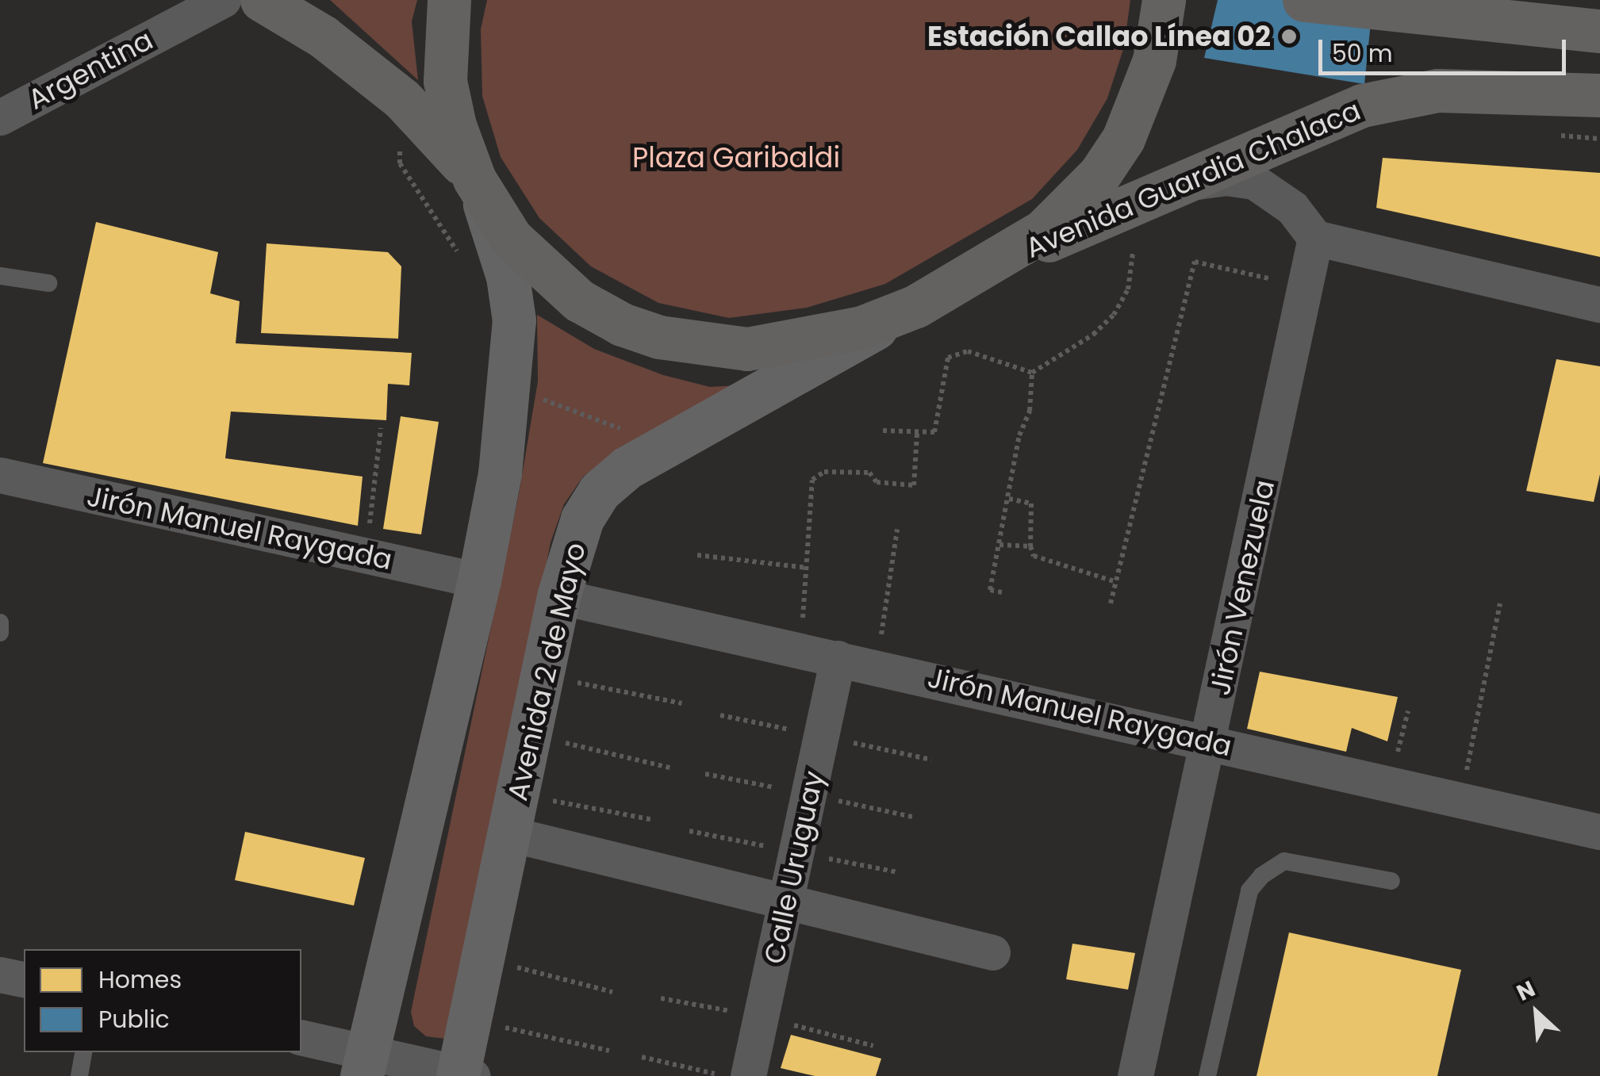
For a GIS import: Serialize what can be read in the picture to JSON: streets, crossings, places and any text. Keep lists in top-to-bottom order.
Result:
{
  "streets": {
    "main road": ["Avenida Guardia Chalaca", "Avenida 2 de Mayo"],
    "street": [
      "Argentina",
      "Jirón Manuel Raygada",
      "Jirón Venezuela",
      "Calle Uruguay"
    ]
  },
  "crossings": [
    ["Jirón Manuel Raygada", "Jirón Venezuela"],
    ["Jirón Manuel Raygada", "Avenida 2 de Mayo"],
    ["Jirón Manuel Raygada", "Calle Uruguay"]
  ],
  "parks": ["Plaza Garibaldi"],
  "places": ["Estación Callao Línea 02"],
  "legend": ["Homes", "Public"],
  "scale_bar": "50 m",
  "north": "top left"
}
